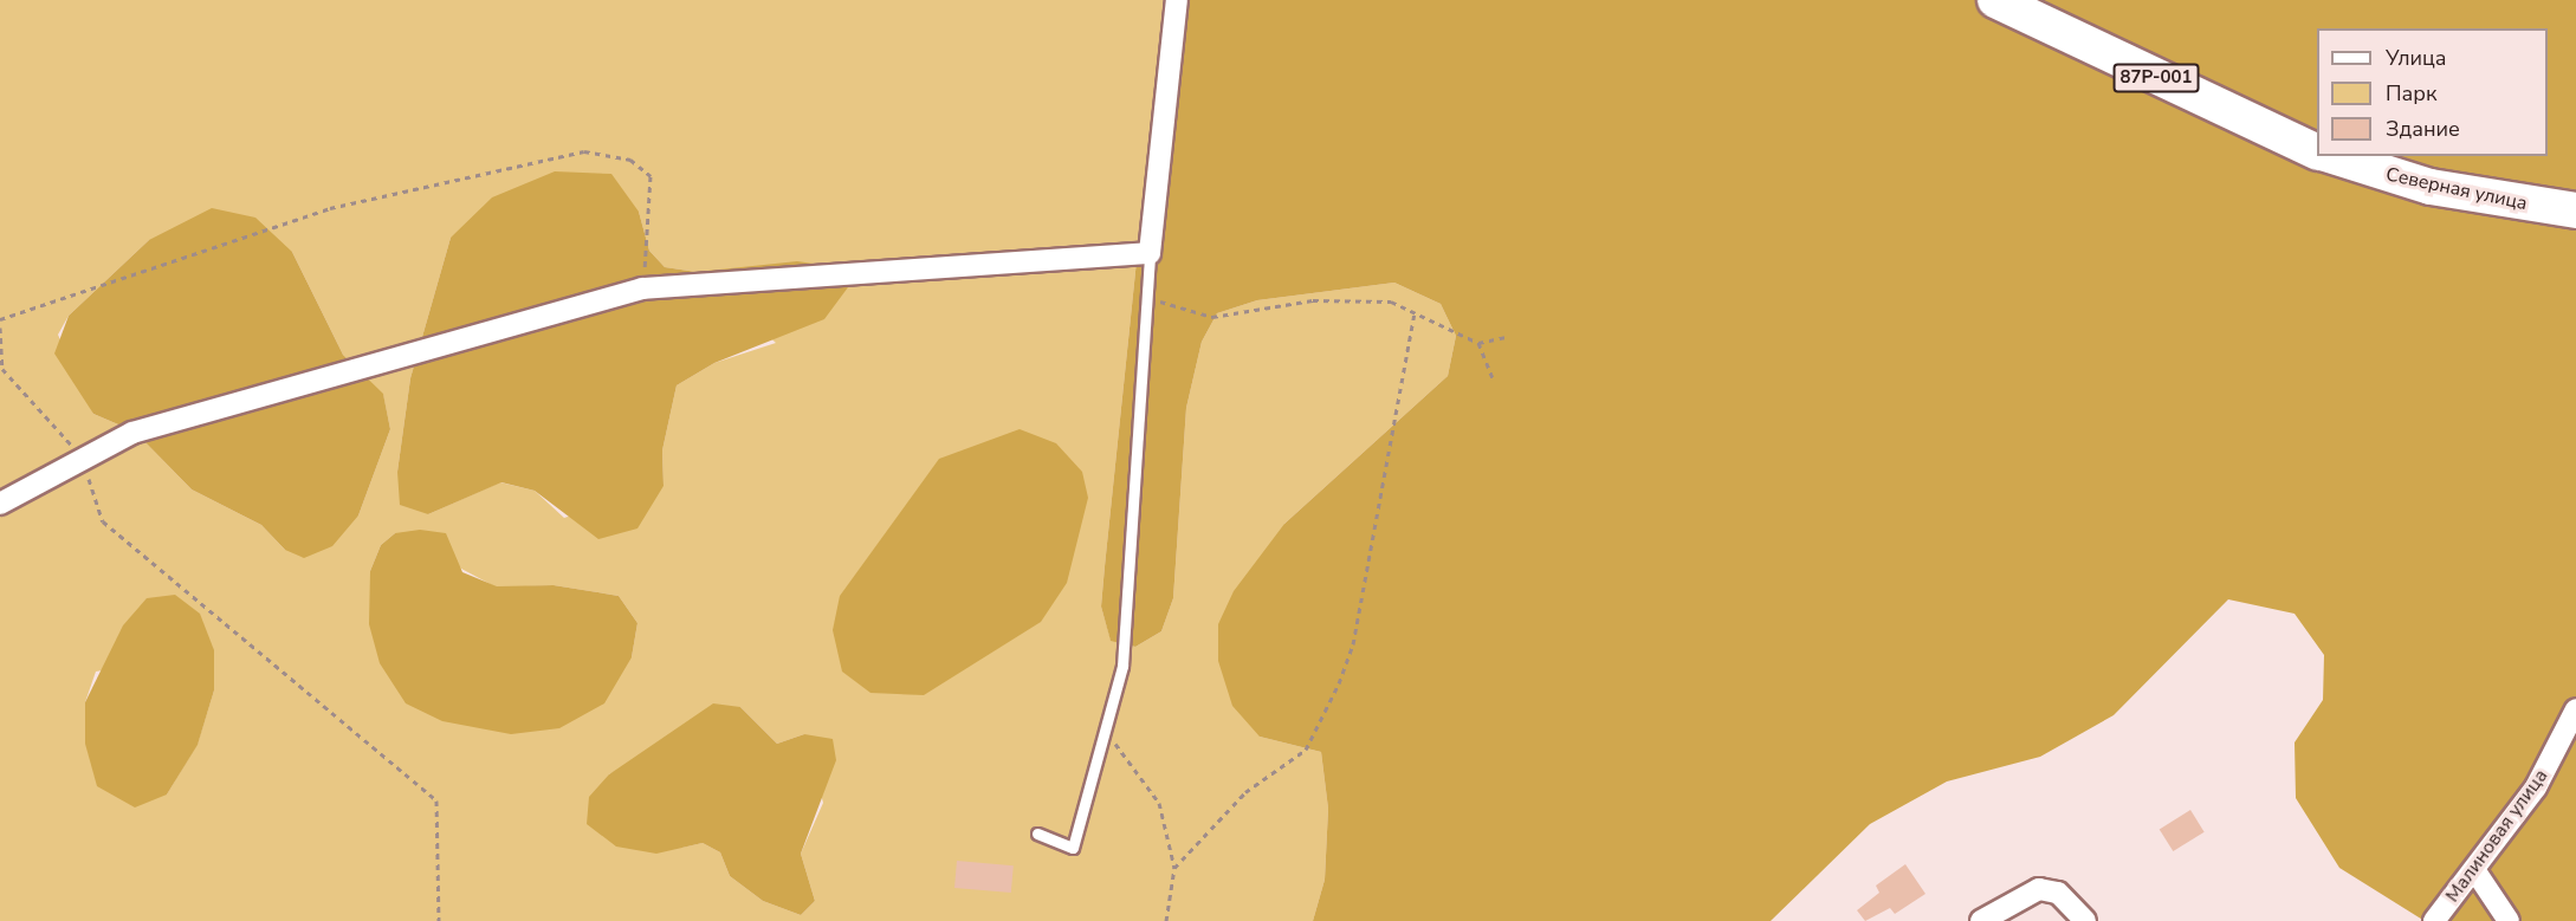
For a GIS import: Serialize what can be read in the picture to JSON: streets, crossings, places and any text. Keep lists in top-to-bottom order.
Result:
{
  "streets": {
    "main road": ["87Р-001", "Северная улица"],
    "street": ["Малиновая улица"]
  },
  "legend": ["Улица", "Парк", "Здание"]
}
